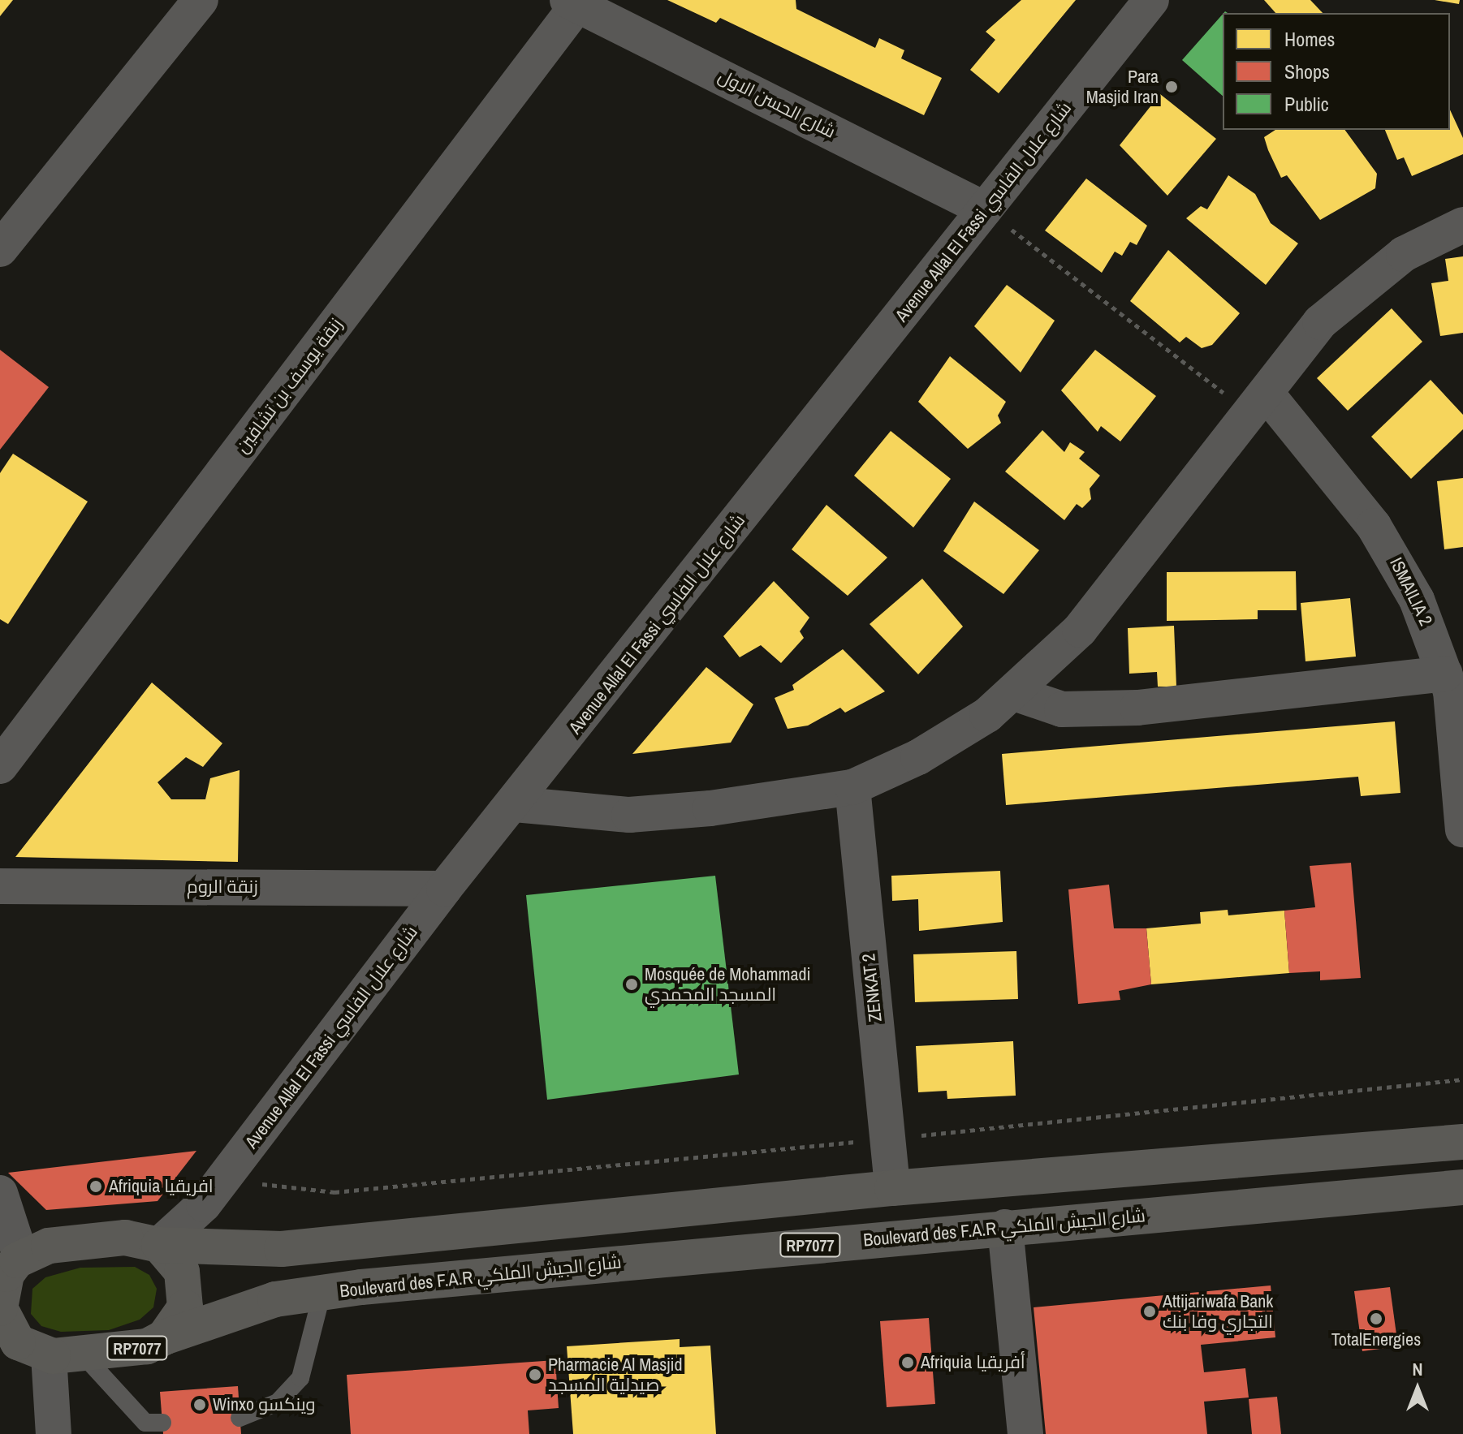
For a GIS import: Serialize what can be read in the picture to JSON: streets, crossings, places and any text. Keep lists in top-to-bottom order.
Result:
{
  "streets": {
    "main road": ["Boulevard des F.A.R شارع الجيش الملكي", "RP7077"],
    "street": [
      "شارع الحسن الاول",
      "Avenue Allal El Fassi شارع علال الفاسي",
      "زنقة يوسف بن تشافين",
      "ISMAILIA 2",
      "زنقة الروم",
      "ZENKAT 2"
    ]
  },
  "crossings": [
    ["شارع الحسن الاول", "Avenue Allal El Fassi شارع علال الفاسي"],
    ["شارع الحسن الاول", "زنقة يوسف بن تشافين"],
    ["Avenue Allal El Fassi شارع علال الفاسي", "زنقة الروم"],
    ["Avenue Allal El Fassi شارع علال الفاسي", "Boulevard des F.A.R شارع الجيش الملكي"],
    ["Avenue Allal El Fassi شارع علال الفاسي", "RP7077"],
    ["Boulevard des F.A.R شارع الجيش الملكي", "RP7077"]
  ],
  "places": [
    "Para Masjid Iran",
    "Mosquée de Mohammadi المسجد المحمدي",
    "Afriquia افريقيا",
    "Attijariwafa Bank التجاري وفا بنك",
    "TotalEnergies",
    "Afriquia أفريقيا",
    "Pharmacie Al Masjid صيدلية المسجد",
    "Winxo وينكسو"
  ],
  "legend": ["Homes", "Shops", "Public"],
  "north": "top"
}
